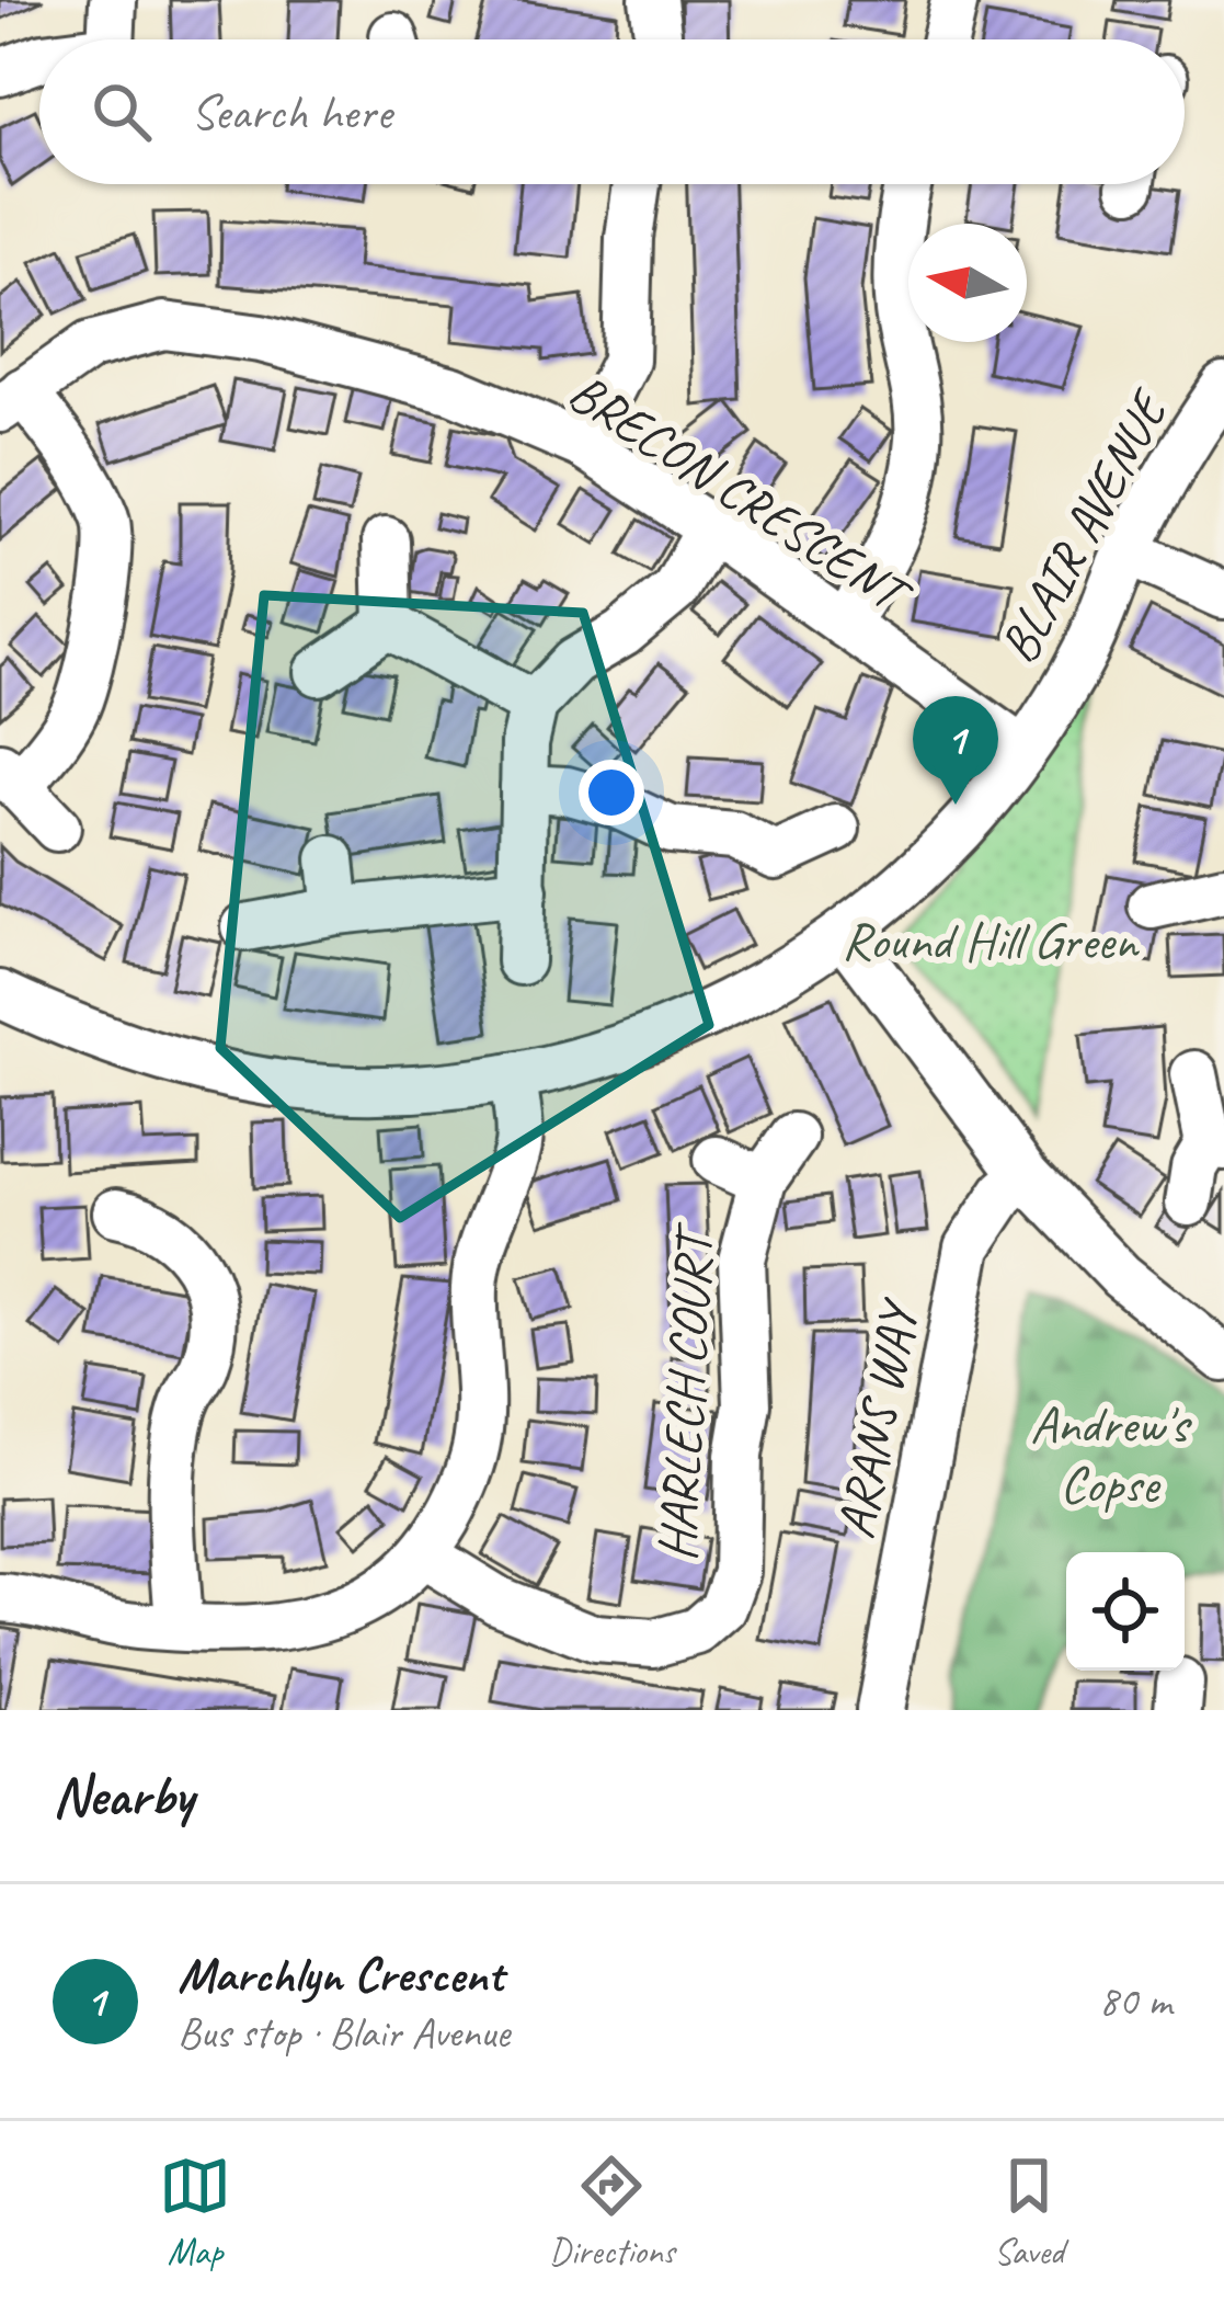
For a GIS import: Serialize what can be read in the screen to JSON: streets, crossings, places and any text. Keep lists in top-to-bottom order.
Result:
{
  "streets": {
    "street": [
      "BRECON CRESCENT",
      "BLAIR AVENUE",
      "HARLECH COURT",
      "ARANS WAY"
    ]
  },
  "crossings": [
    ["BRECON CRESCENT", "BLAIR AVENUE"]
  ],
  "parks": ["Round Hill Green", "Andrew's Copse"],
  "north": "left",
  "page": {
    "search": "Search here",
    "pins": "1",
    "heading": "Nearby",
    "list": [
      {
        "mark": "1",
        "name": "Marchlyn Crescent",
        "note": "Bus stop · Blair Avenue",
        "value": "80 m"
      }
    ],
    "nav": ["Map", "Directions", "Saved"]
  }
}
